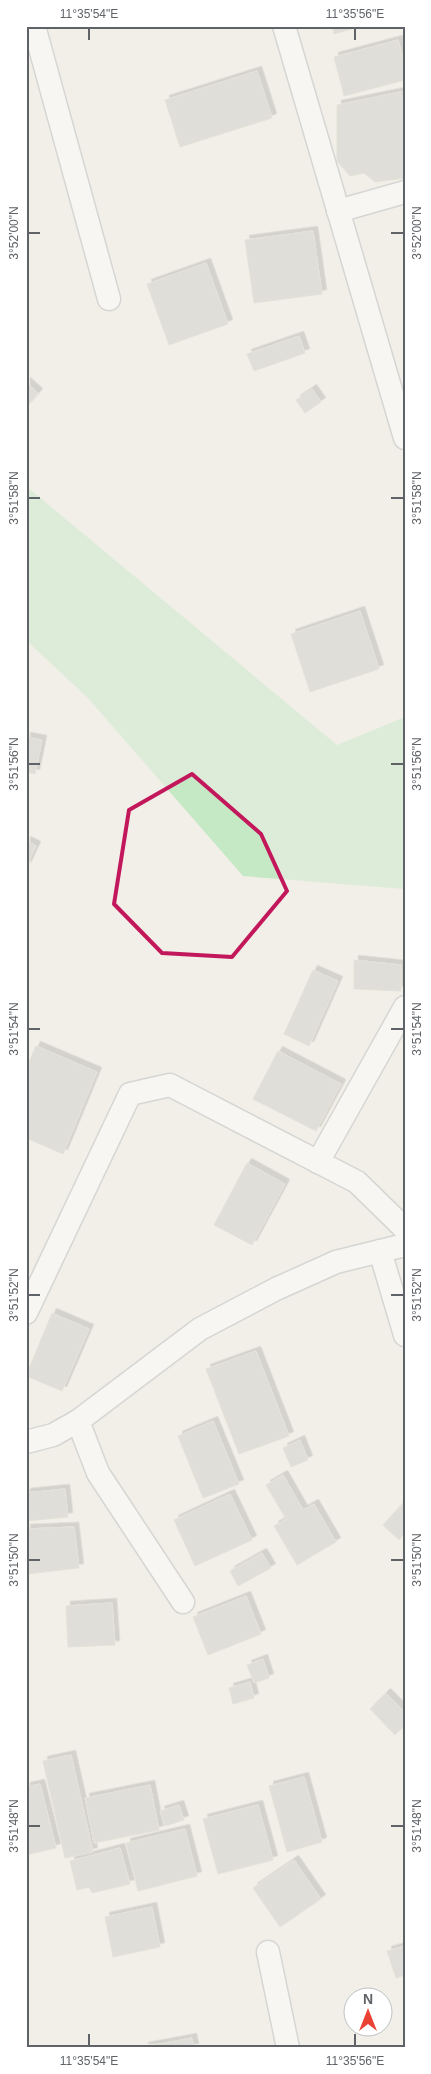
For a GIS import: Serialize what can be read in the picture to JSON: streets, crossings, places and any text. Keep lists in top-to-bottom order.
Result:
{
  "north": "top",
  "coordinates": [
    "11°35'54\"E",
    "11°35'56\"E",
    "3°52'00\"N",
    "3°51'58\"N",
    "3°51'56\"N",
    "3°51'54\"N",
    "3°51'52\"N",
    "3°51'50\"N",
    "3°51'48\"N"
  ]
}
